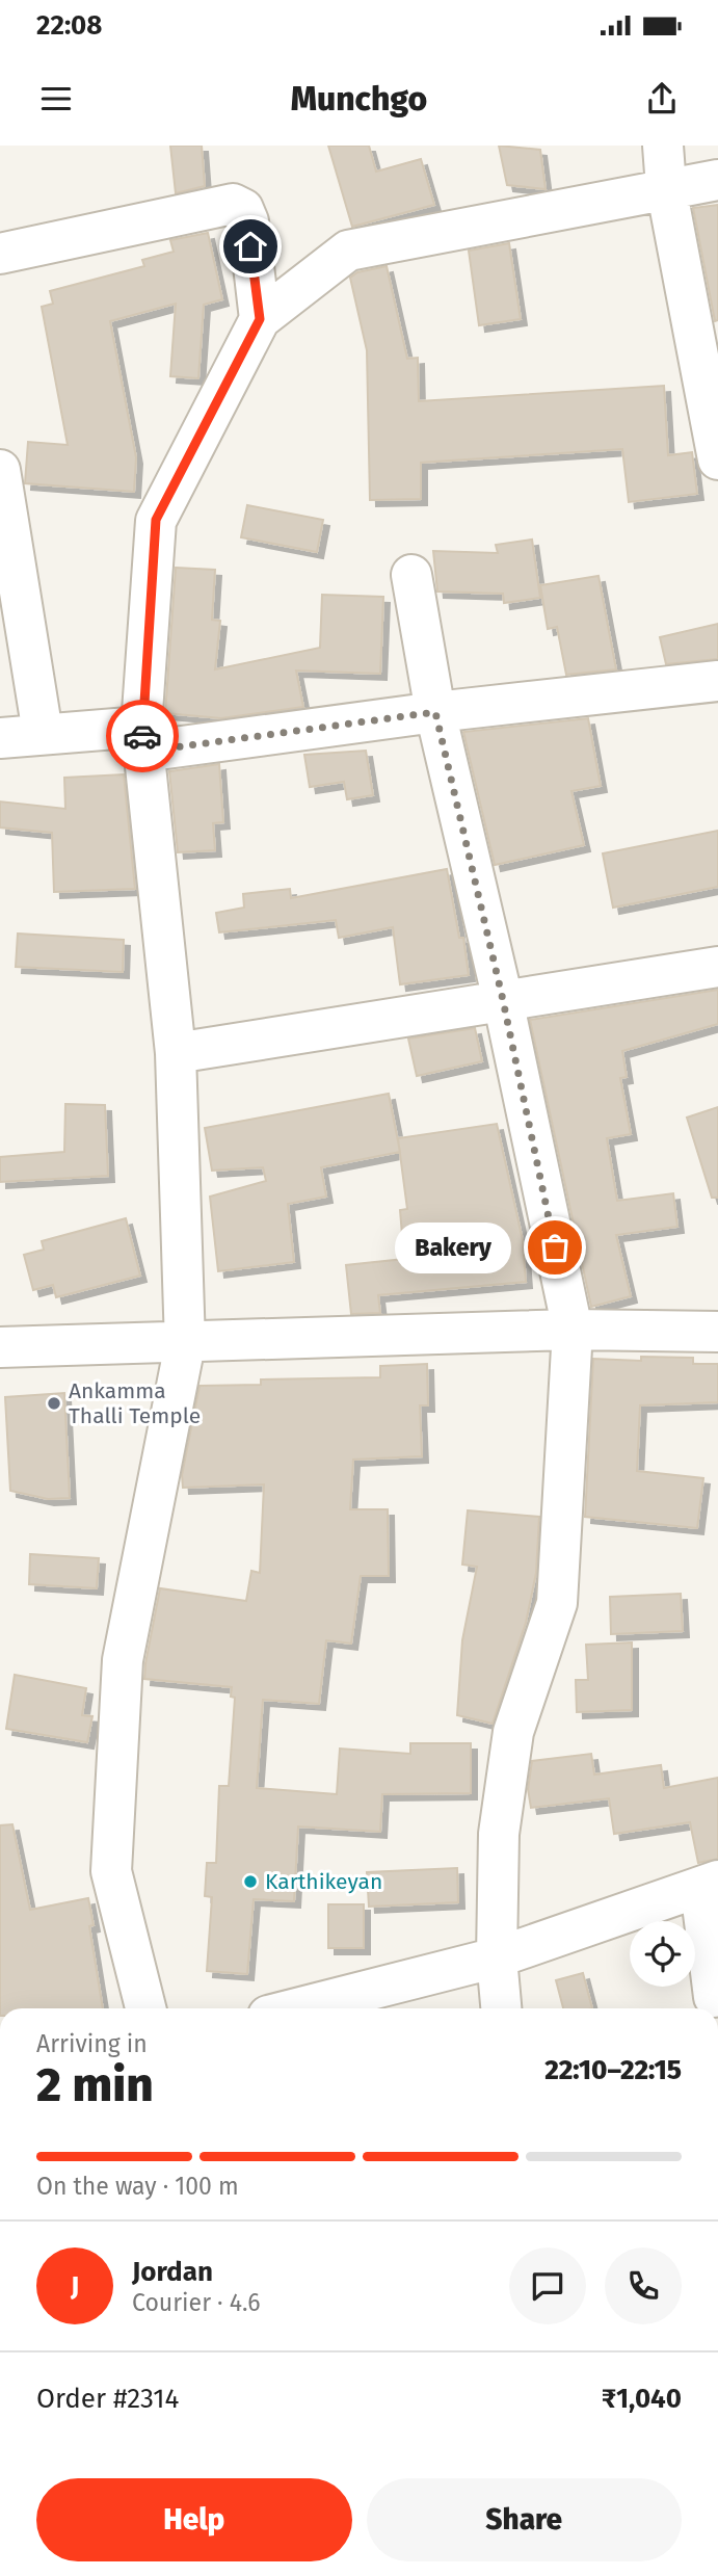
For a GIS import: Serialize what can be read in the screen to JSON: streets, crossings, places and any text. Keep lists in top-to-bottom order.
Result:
{
  "places": ["Bakery", "Ankamma Thalli Temple", "Karthikeyan"],
  "page": {
    "status": "22:08",
    "header": "Munchgo",
    "bubble": "Bakery",
    "heading": ["2 min", "Arriving in", "22:10–22:15"],
    "panel": [
      "Jordan",
      "Courier · 4.6",
      "Order #2314",
      "₹1,040"
    ],
    "bar": "On the way · 100 m",
    "round": "J",
    "buttons": ["Help", "Share"]
  }
}
